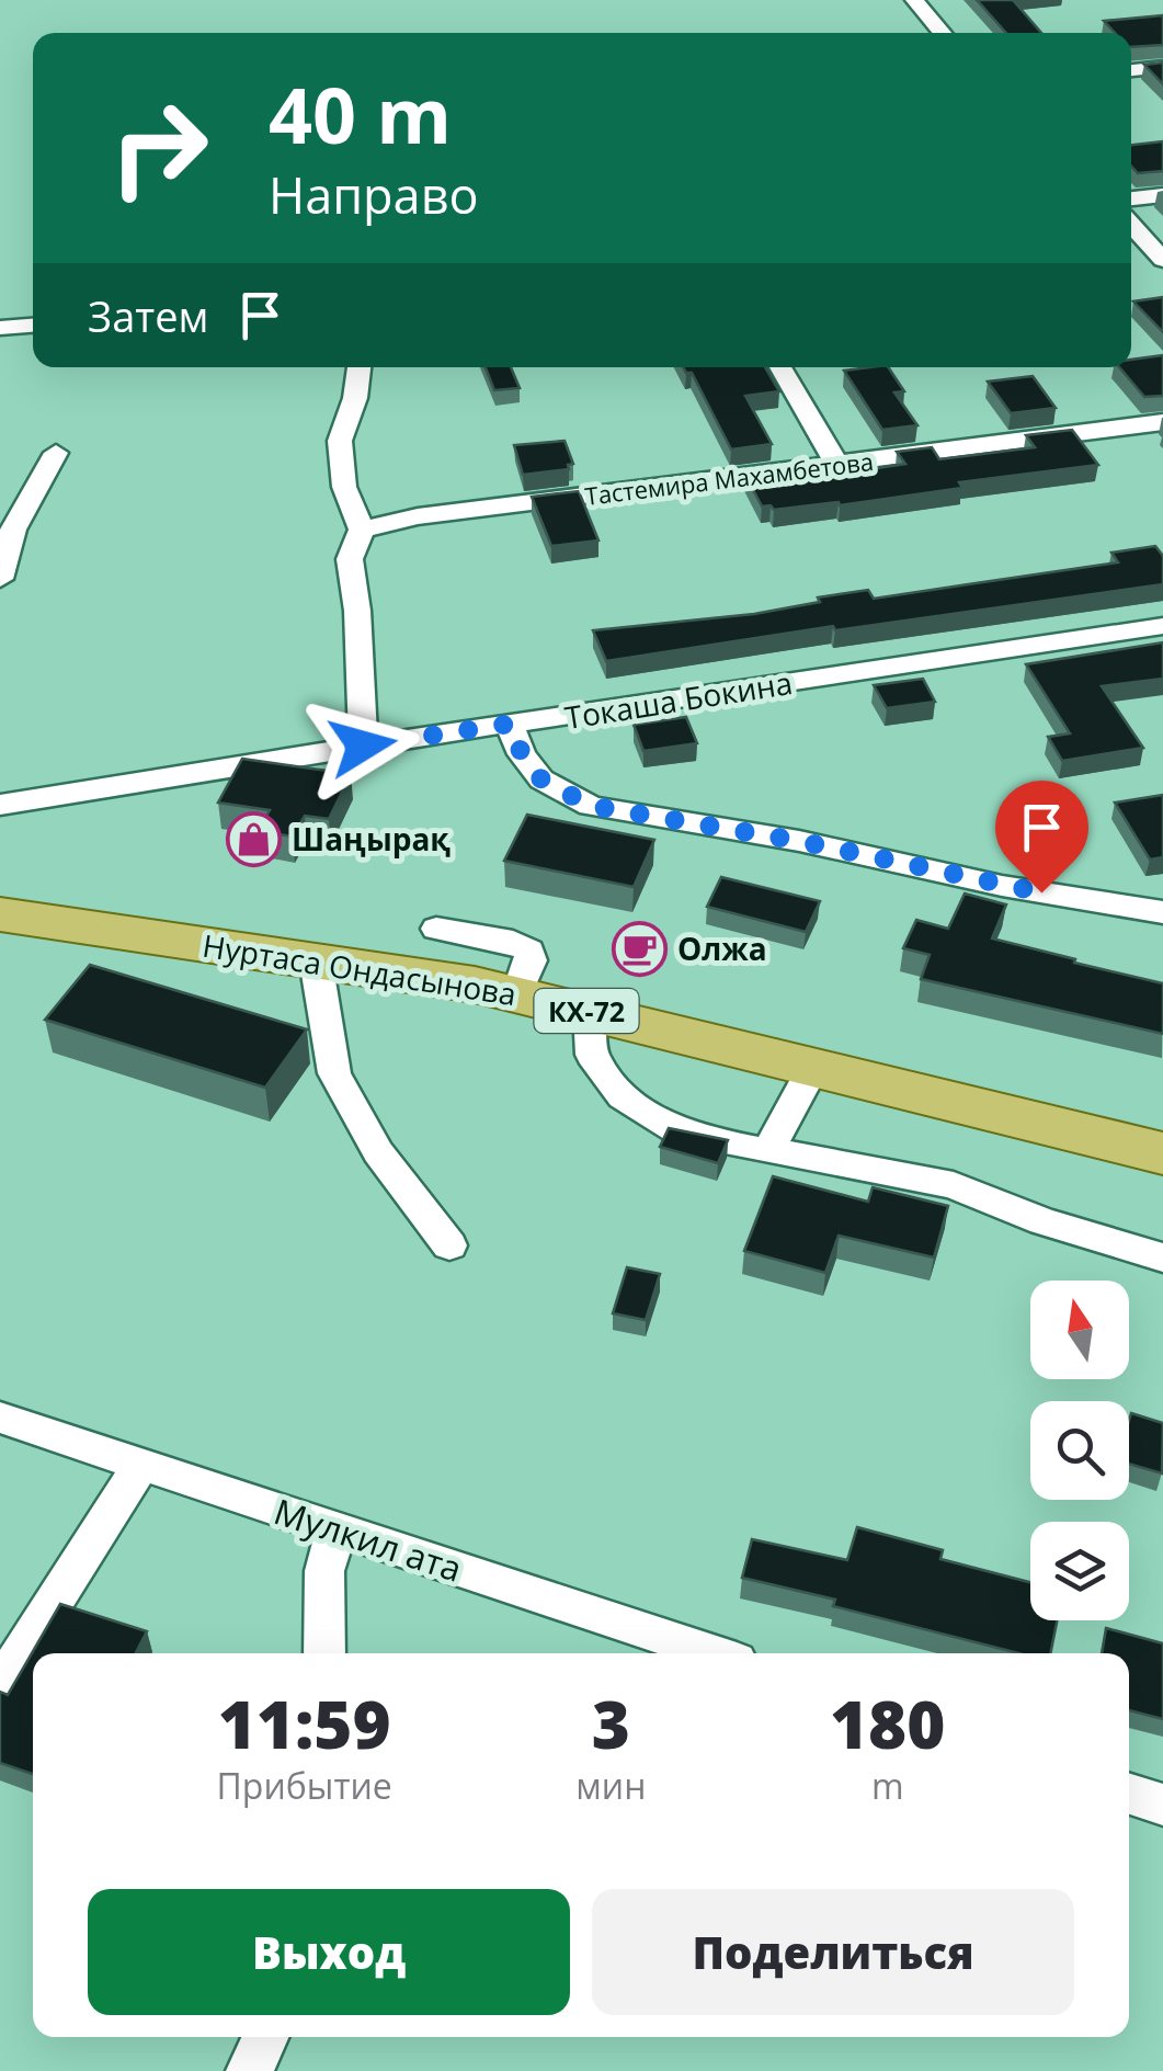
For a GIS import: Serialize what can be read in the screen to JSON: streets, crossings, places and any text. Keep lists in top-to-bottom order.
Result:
{
  "streets": {
    "main road": ["Нуртаса Ондасынова", "КХ-72"],
    "street": ["Тастемира Махамбетова", "Токаша Бокина", "Мулкил ата"]
  },
  "places": {
    "shop": ["Шаңырақ"],
    "cafe": ["Олжа"]
  },
  "north": "top",
  "page": {
    "turn": ["40 m", "Направо"],
    "then": "Затем",
    "eta": [
      "11:59",
      "Прибытие",
      "3",
      "мин",
      "180",
      "m"
    ],
    "buttons": ["Выход", "Поделиться"]
  }
}
